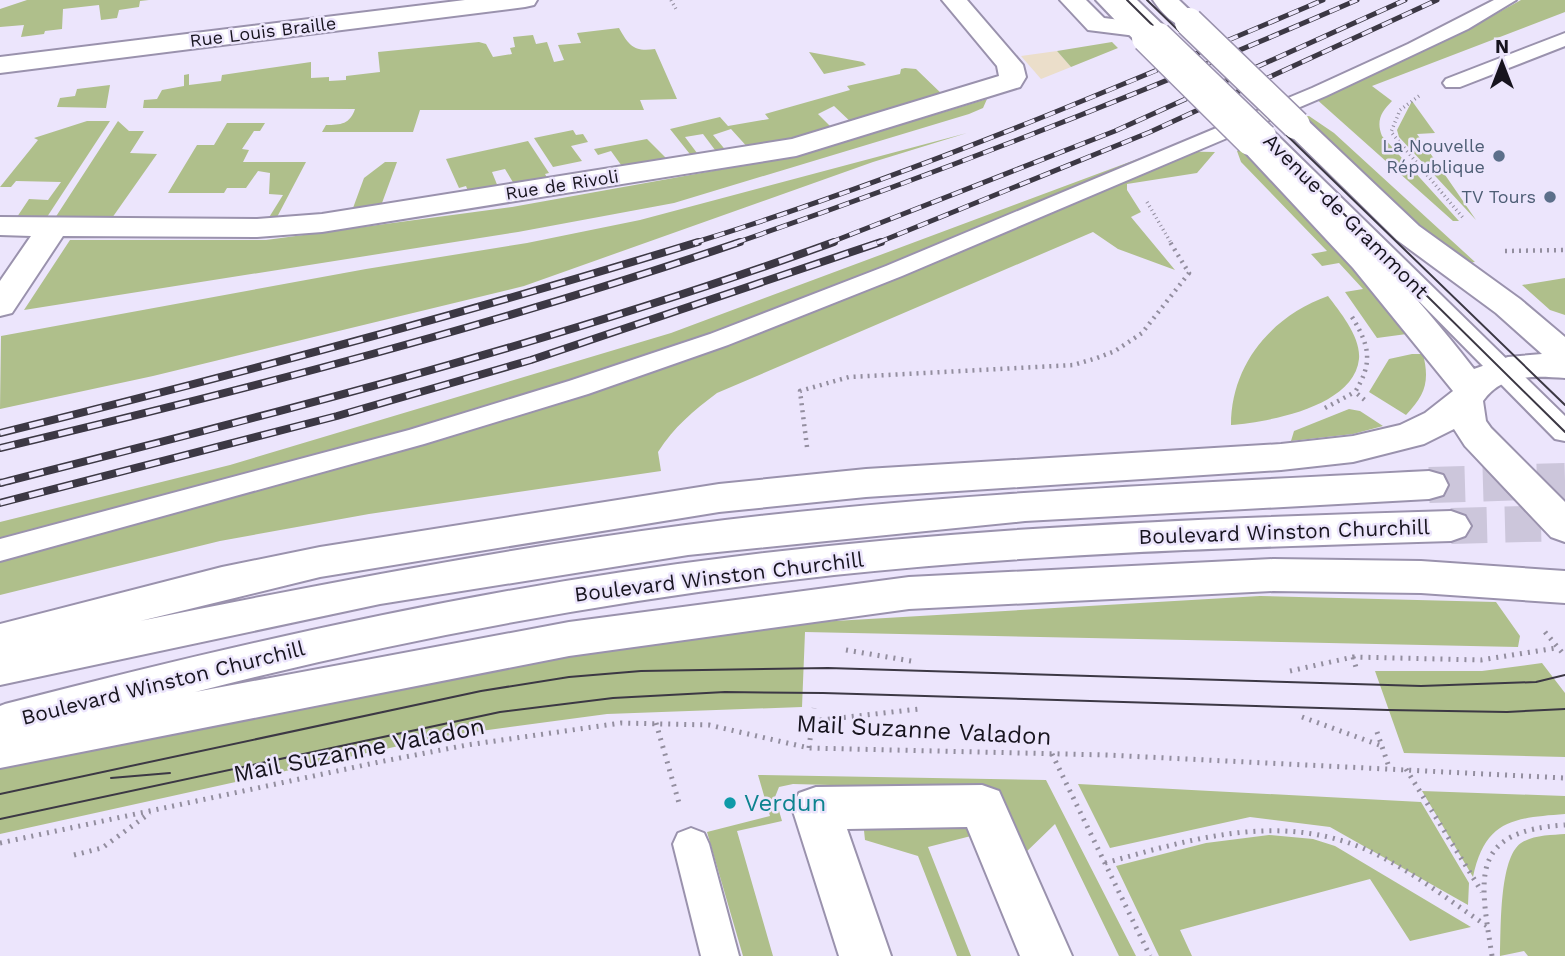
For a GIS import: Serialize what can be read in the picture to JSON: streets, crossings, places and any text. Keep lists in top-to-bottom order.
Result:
{
  "streets": {
    "main road": [
      "Rue Louis Braille",
      "Rue de Rivoli",
      "Avenue de Grammont",
      "Boulevard Winston Churchill"
    ],
    "path": ["Mail Suzanne Valadon"]
  },
  "places": ["La Nouvelle République", "TV Tours", "Verdun"],
  "north": "top"
}
